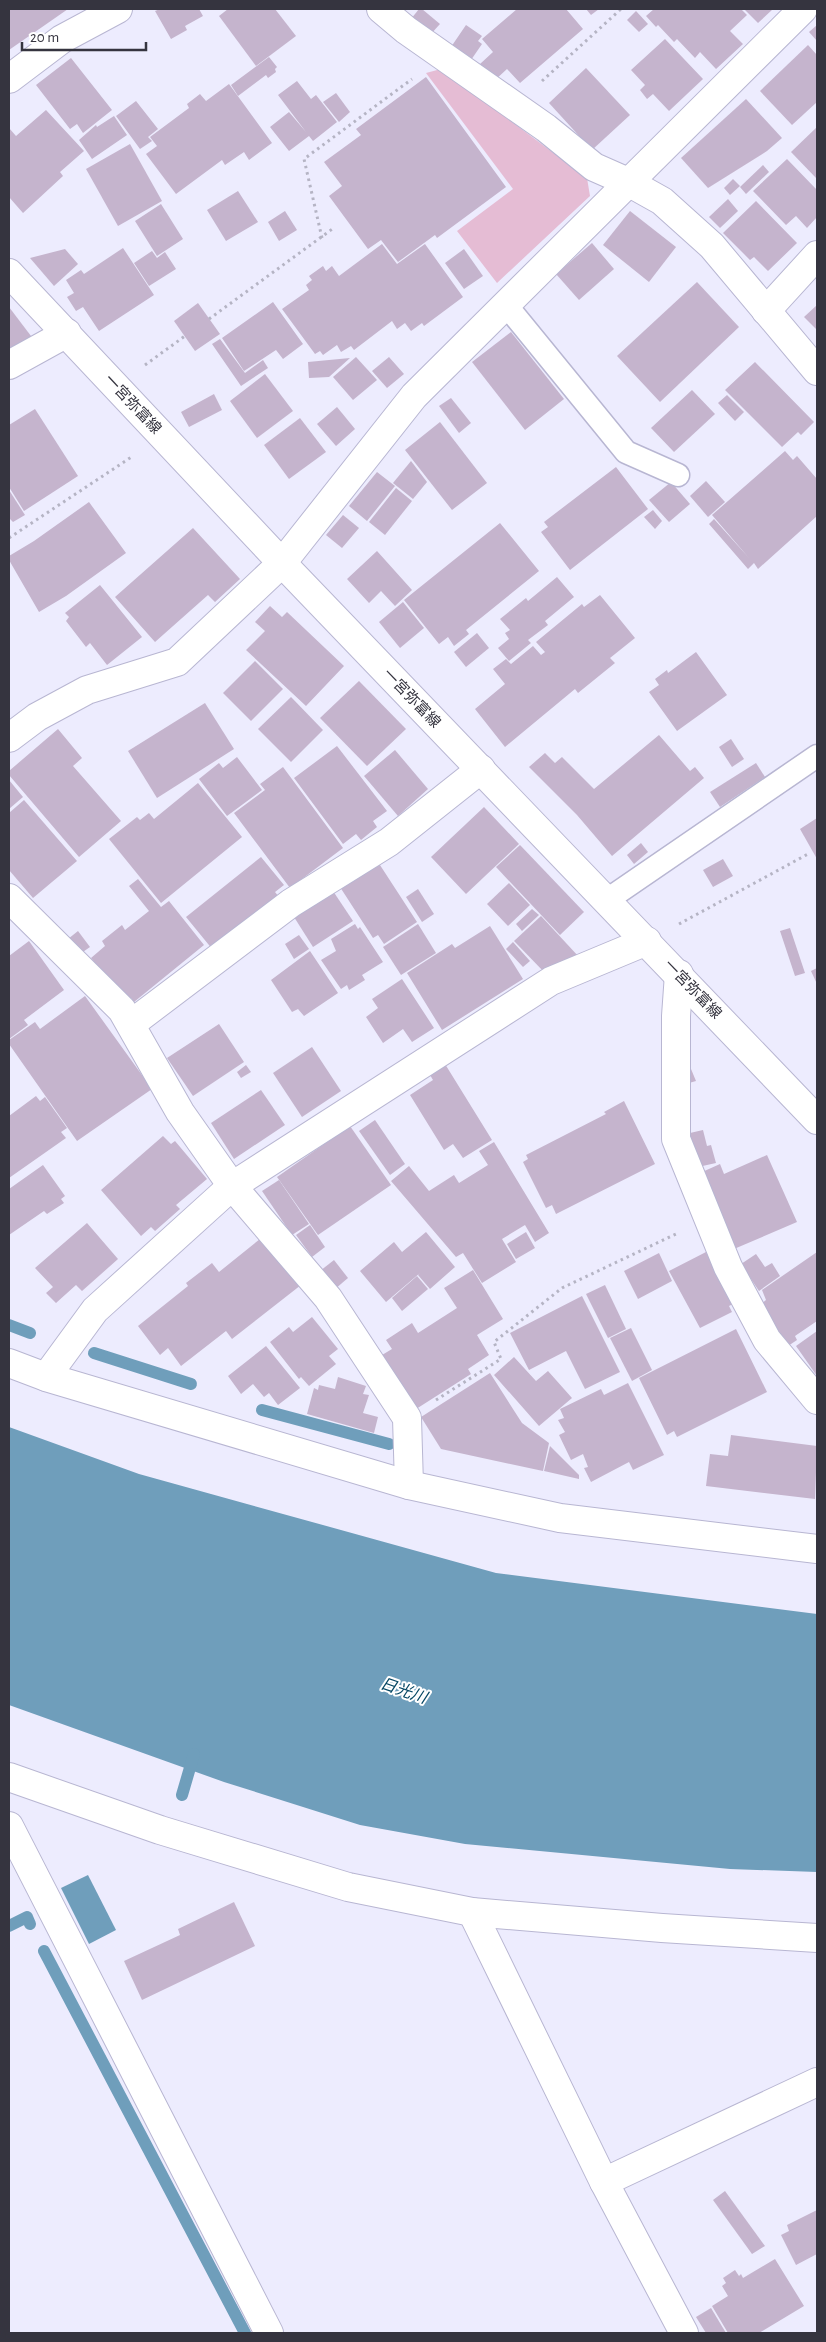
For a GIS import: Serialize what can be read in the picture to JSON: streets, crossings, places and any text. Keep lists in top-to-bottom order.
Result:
{
  "streets": {
    "street": ["一宮弥富線"]
  },
  "water": ["日光川"],
  "scale_bar": "20 m"
}
